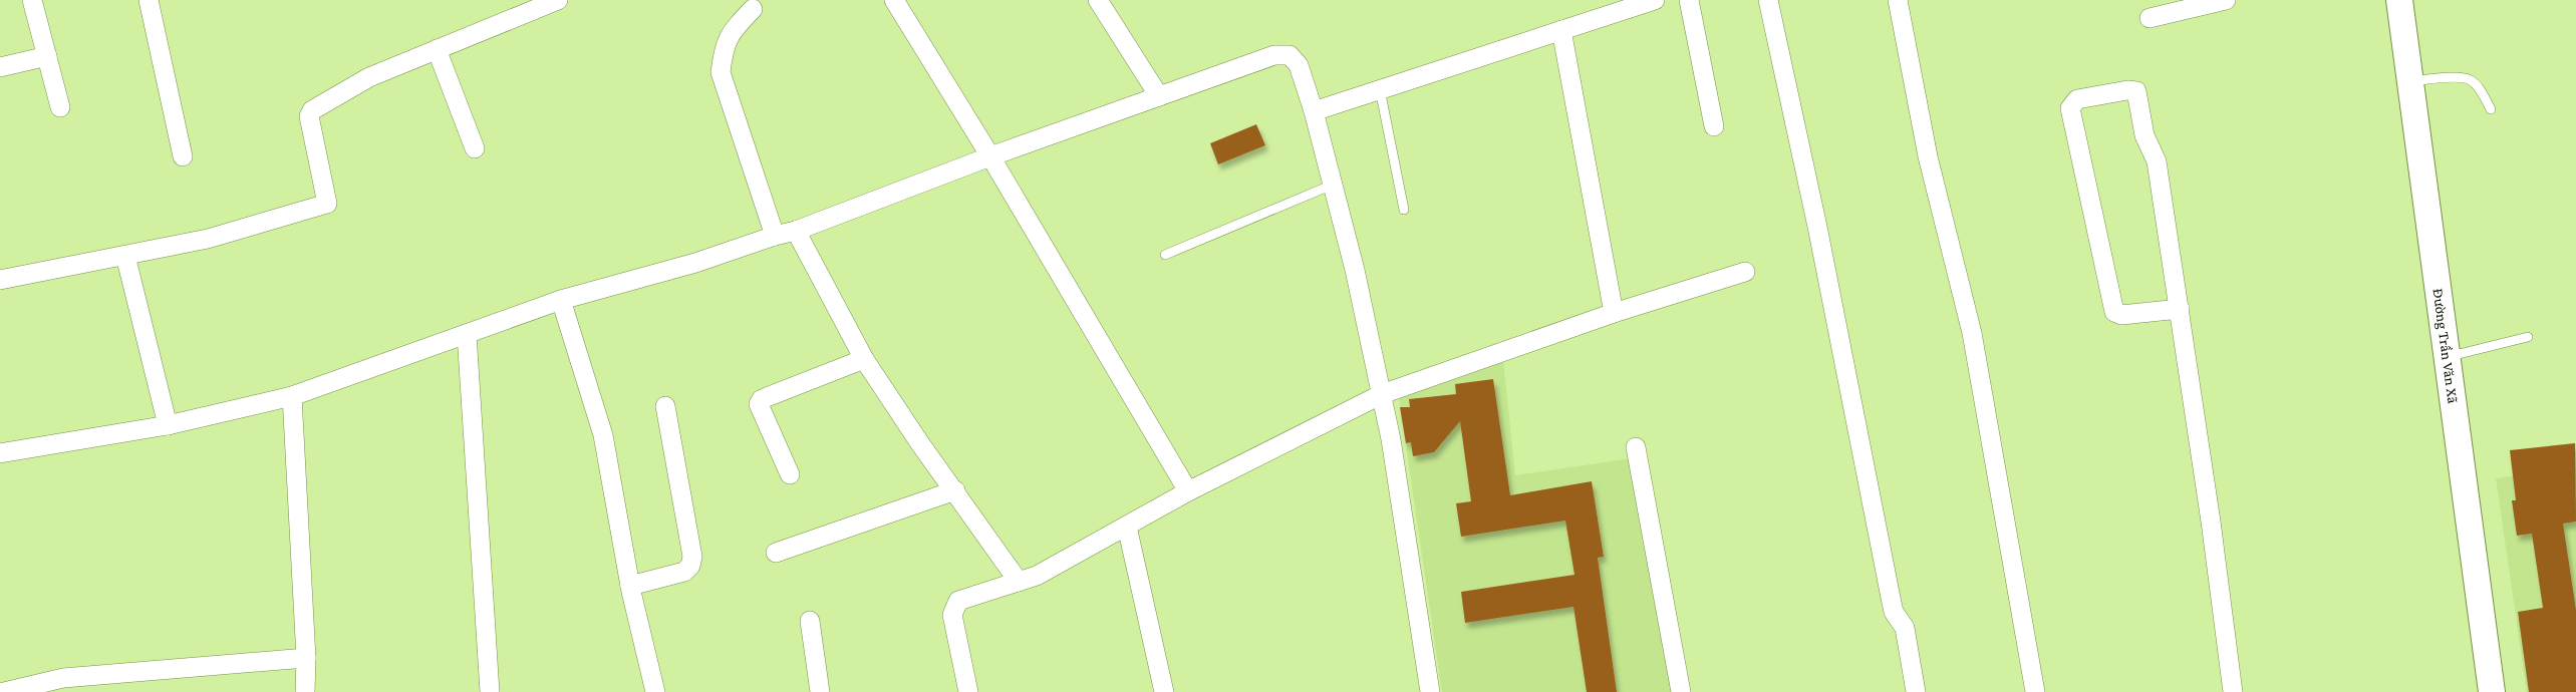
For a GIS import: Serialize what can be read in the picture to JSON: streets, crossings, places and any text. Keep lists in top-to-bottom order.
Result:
{
  "streets": {
    "street": ["Đường Trần Văn Xã"]
  }
}
